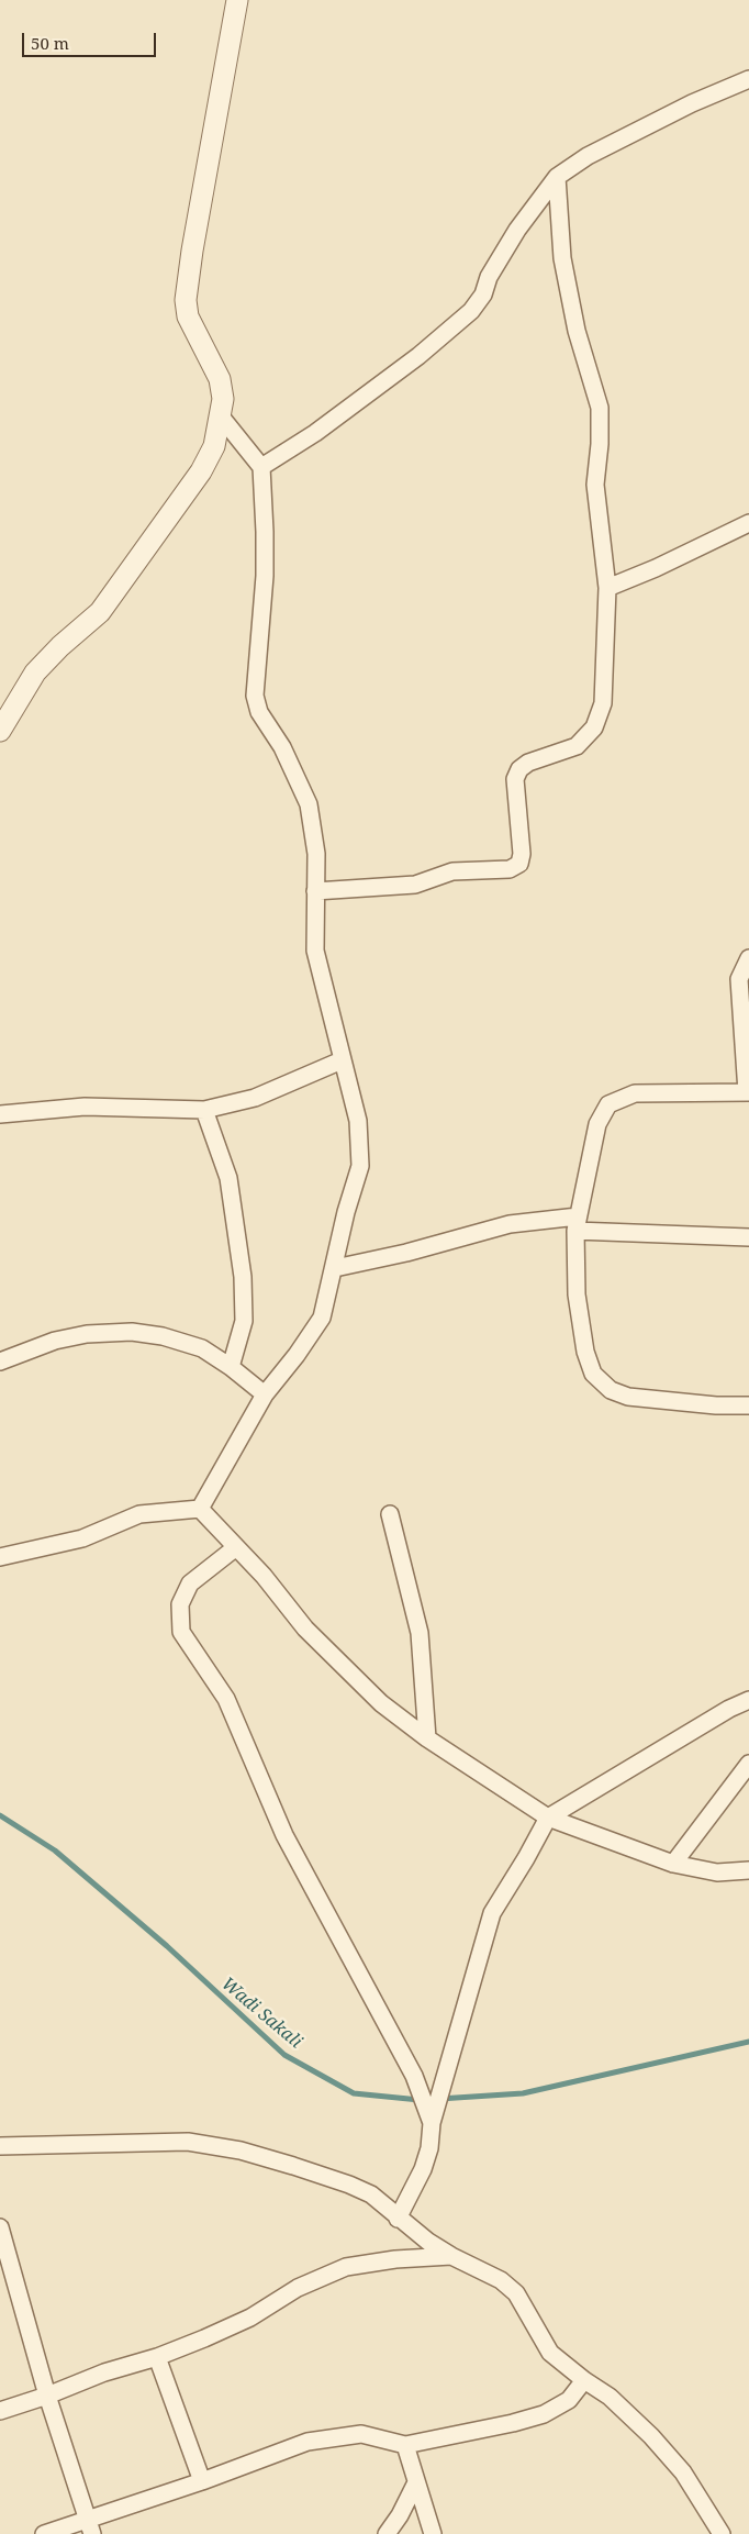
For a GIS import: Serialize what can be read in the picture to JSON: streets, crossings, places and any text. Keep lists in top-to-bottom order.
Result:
{
  "water": ["Wadi Sakali"],
  "scale_bar": "50 m"
}
